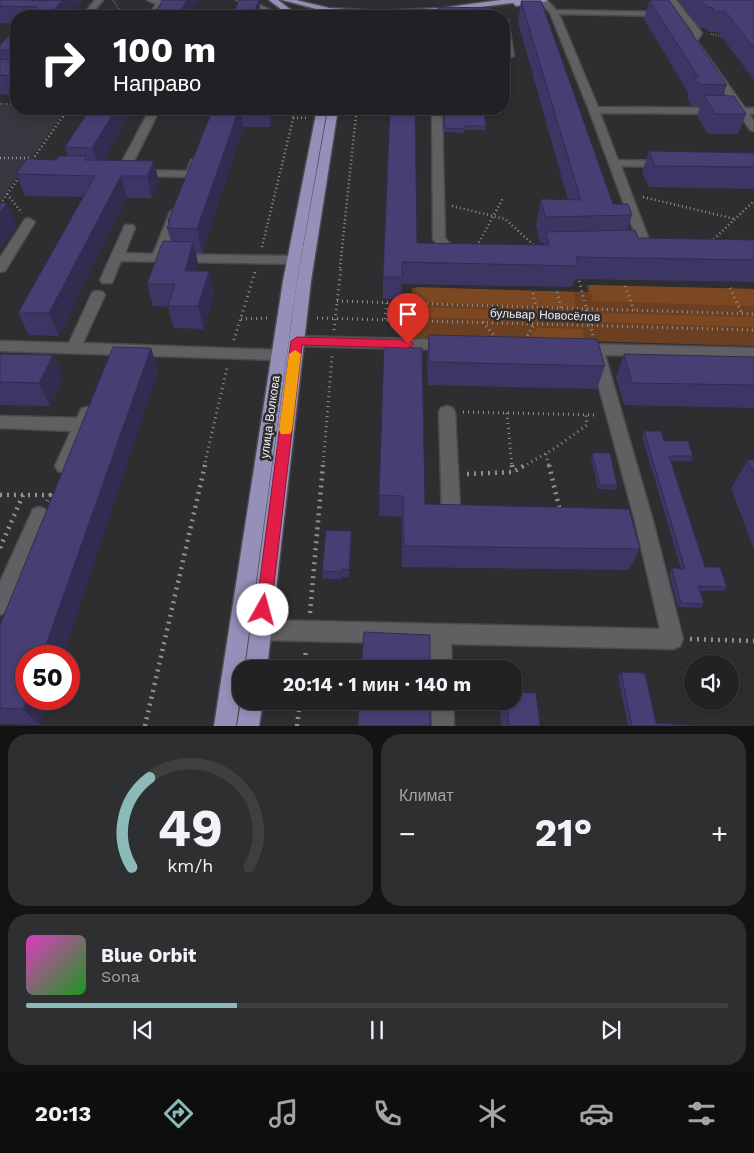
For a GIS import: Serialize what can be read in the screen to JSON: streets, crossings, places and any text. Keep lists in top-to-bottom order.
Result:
{
  "streets": {
    "main road": ["улица Волкова"],
    "path": ["бульвар Новосёлов"]
  },
  "page": {
    "turn": ["100 m", "Направо"],
    "limit": "50",
    "trip": "20:14 · 1 мин · 140 m",
    "tile": "Климат",
    "heat": ["−", "21°", "+"],
    "song": ["Blue Orbit", "Sona"],
    "tabs": "20:13",
    "gauge": ["49", "km/h"]
  }
}
